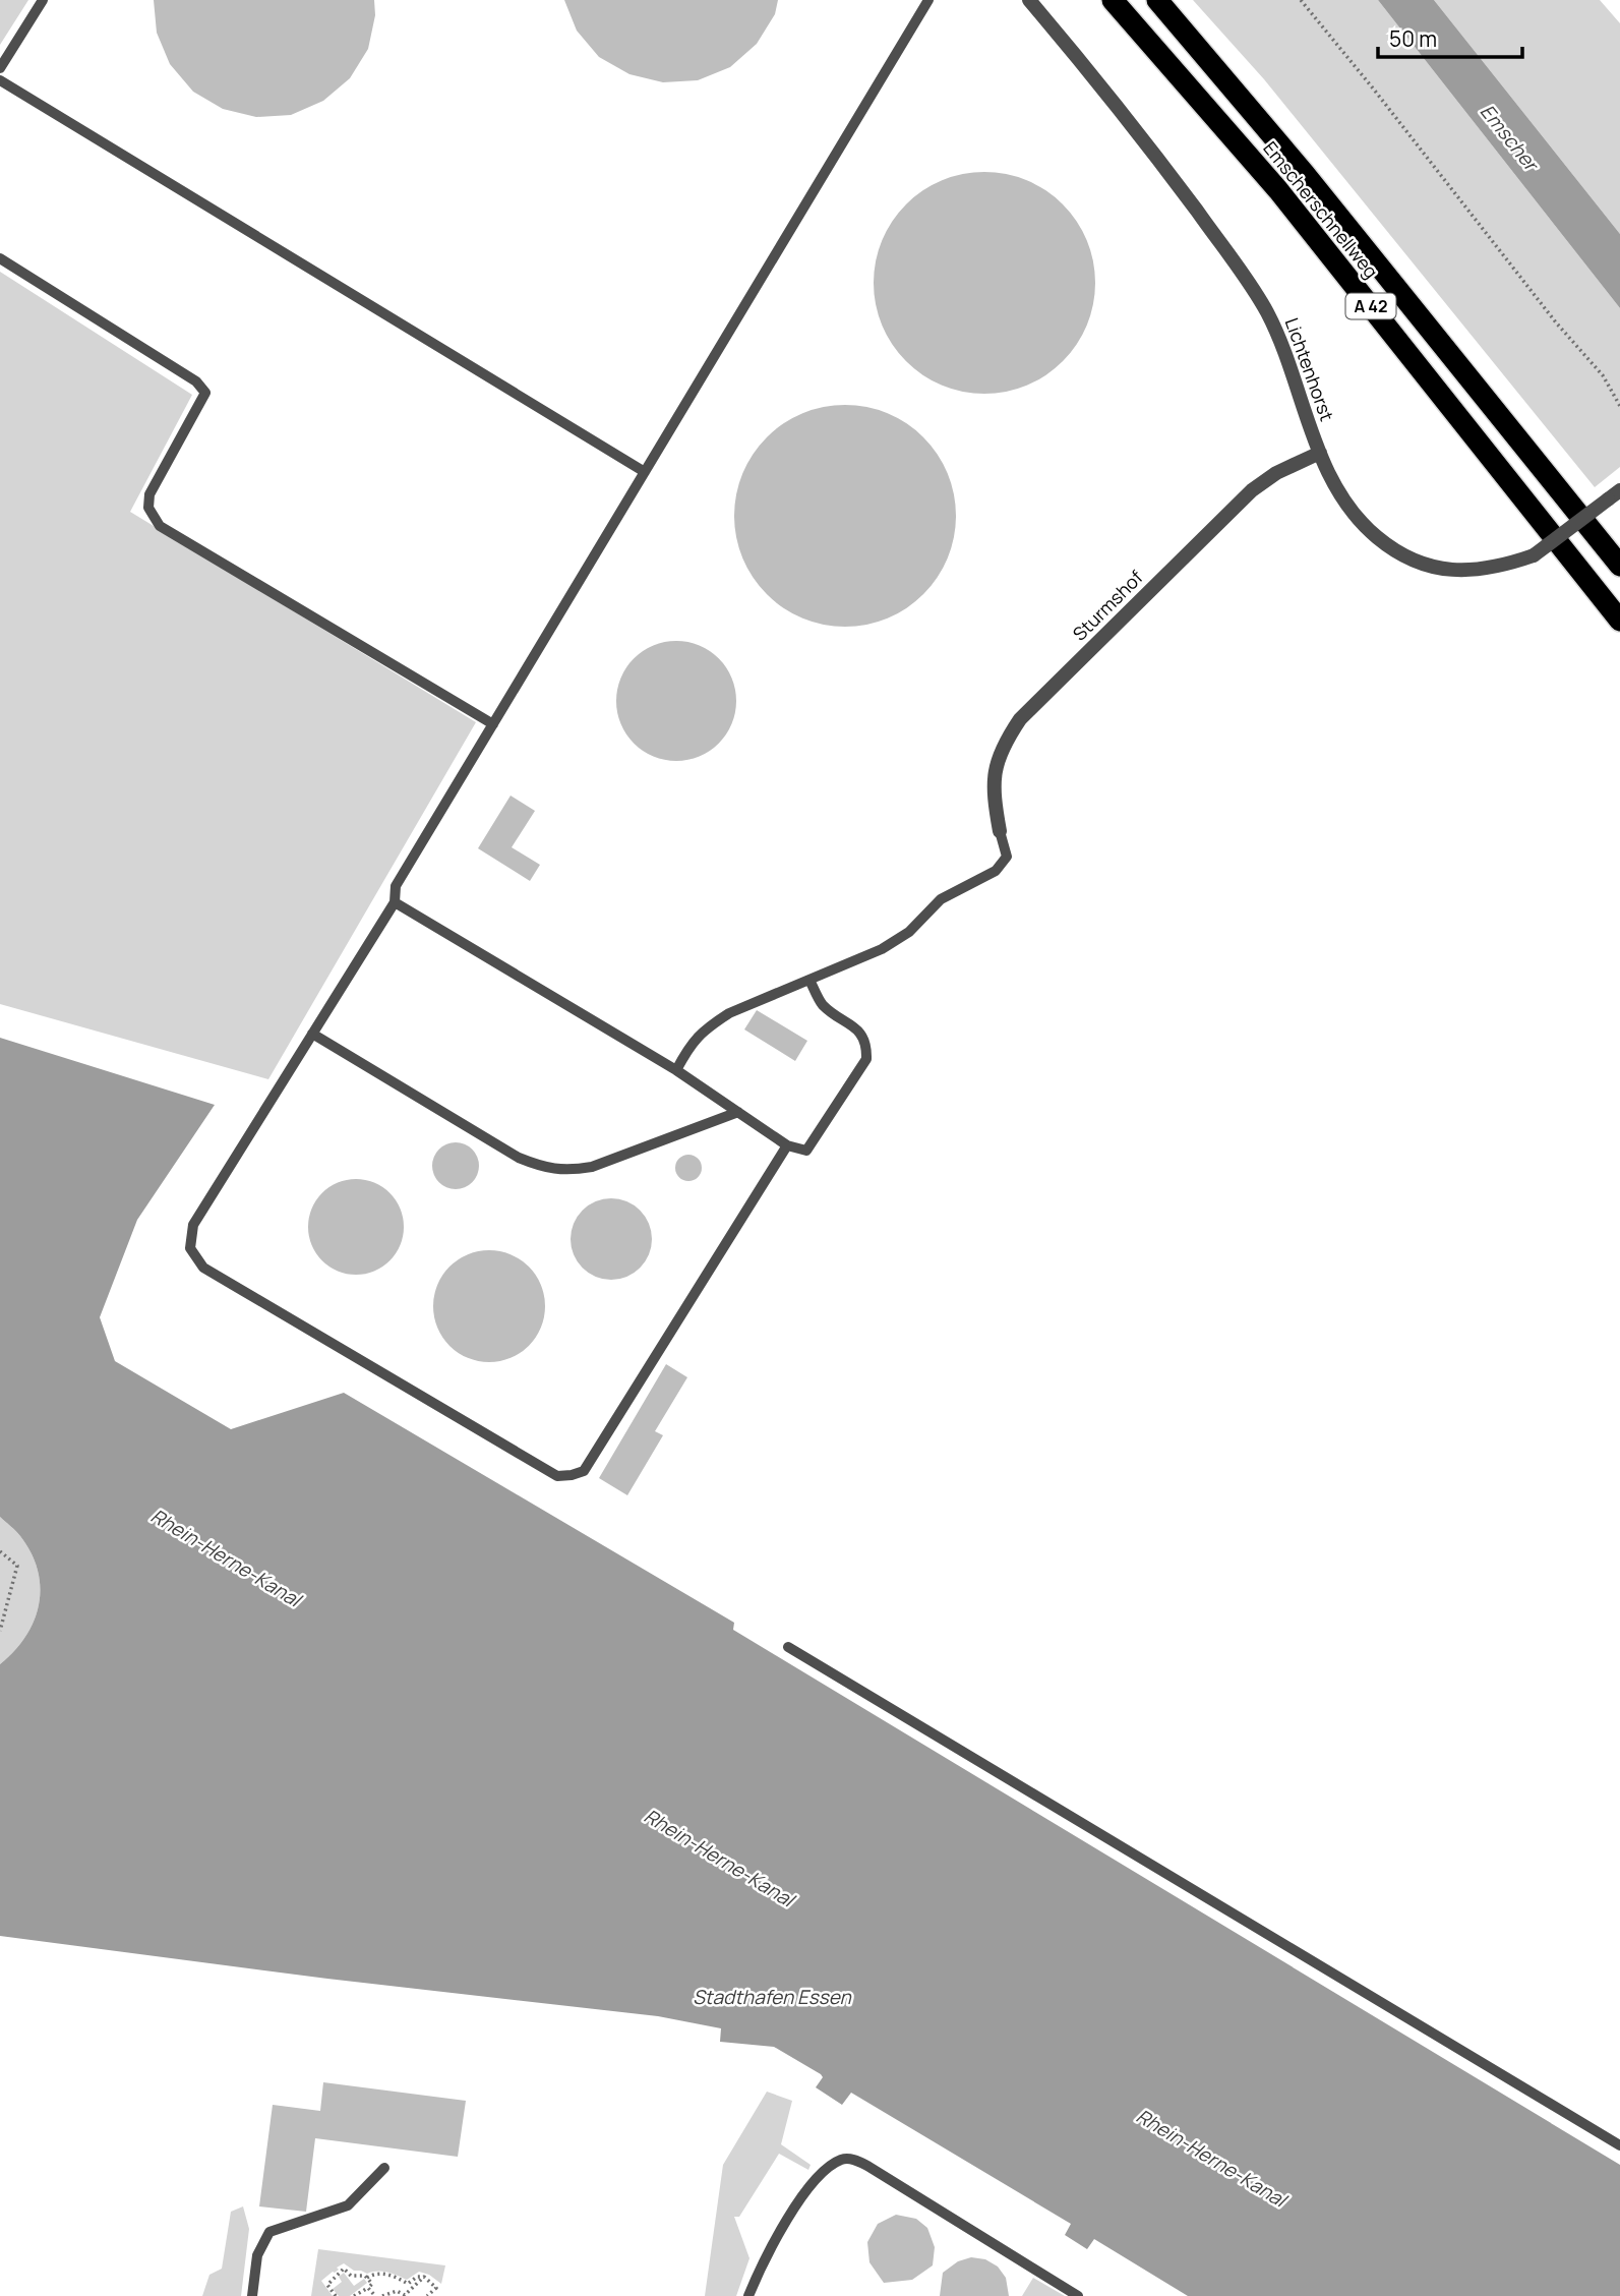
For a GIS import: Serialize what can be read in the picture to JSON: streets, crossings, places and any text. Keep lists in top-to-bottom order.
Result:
{
  "streets": {
    "highway": ["Emscherschnellweg", "A 42"],
    "street": ["Lichtenhorst", "Sturmshof"]
  },
  "crossings": [
    ["Lichtenhorst", "Sturmshof"]
  ],
  "water": ["Emscher", "Rhein-Herne-Kanal", "Stadthafen Essen"],
  "scale_bar": "50 m"
}
